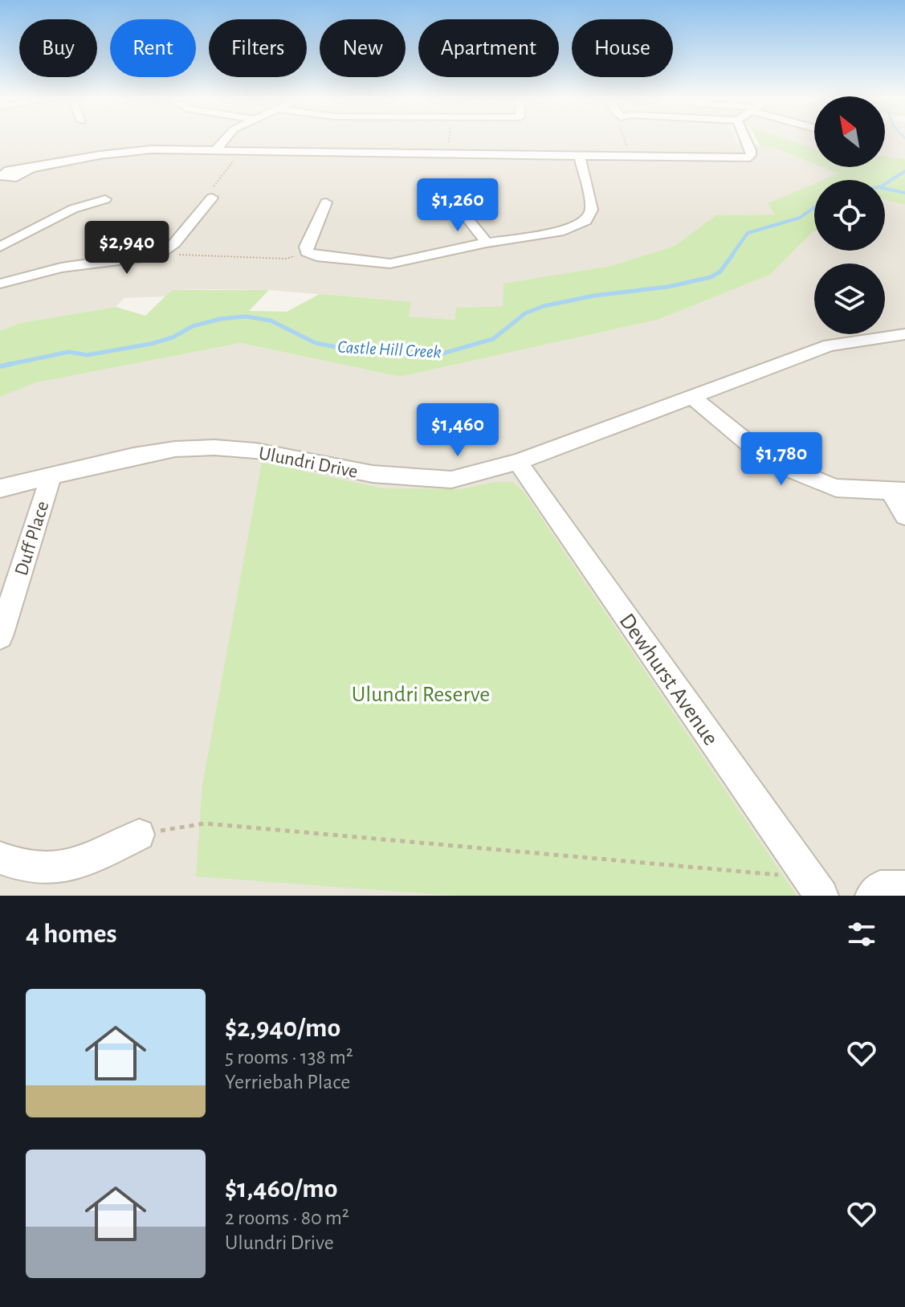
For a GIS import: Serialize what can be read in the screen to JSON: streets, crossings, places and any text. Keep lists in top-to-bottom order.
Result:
{
  "streets": {
    "street": ["Ulundri Drive", "Duff Place", "Dewhurst Avenue"]
  },
  "crossings": [
    ["Ulundri Drive", "Duff Place"],
    ["Ulundri Drive", "Dewhurst Avenue"]
  ],
  "water": ["Castle Hill Creek"],
  "parks": ["Ulundri Reserve"],
  "north": "top left",
  "page": {
    "chip": [
      "Buy",
      "Rent",
      "Filters",
      "New",
      "Apartment",
      "House"
    ],
    "price": [
      "$1,260",
      "$2,940",
      "$1,460",
      "$1,780"
    ],
    "heading": "4 homes",
    "list": [
      {
        "name": "$2,940/mo",
        "note": "5 rooms · 138 m² · Yerriebah Place"
      },
      {
        "name": "$1,460/mo",
        "note": "2 rooms · 80 m² · Ulundri Drive"
      }
    ]
  }
}
